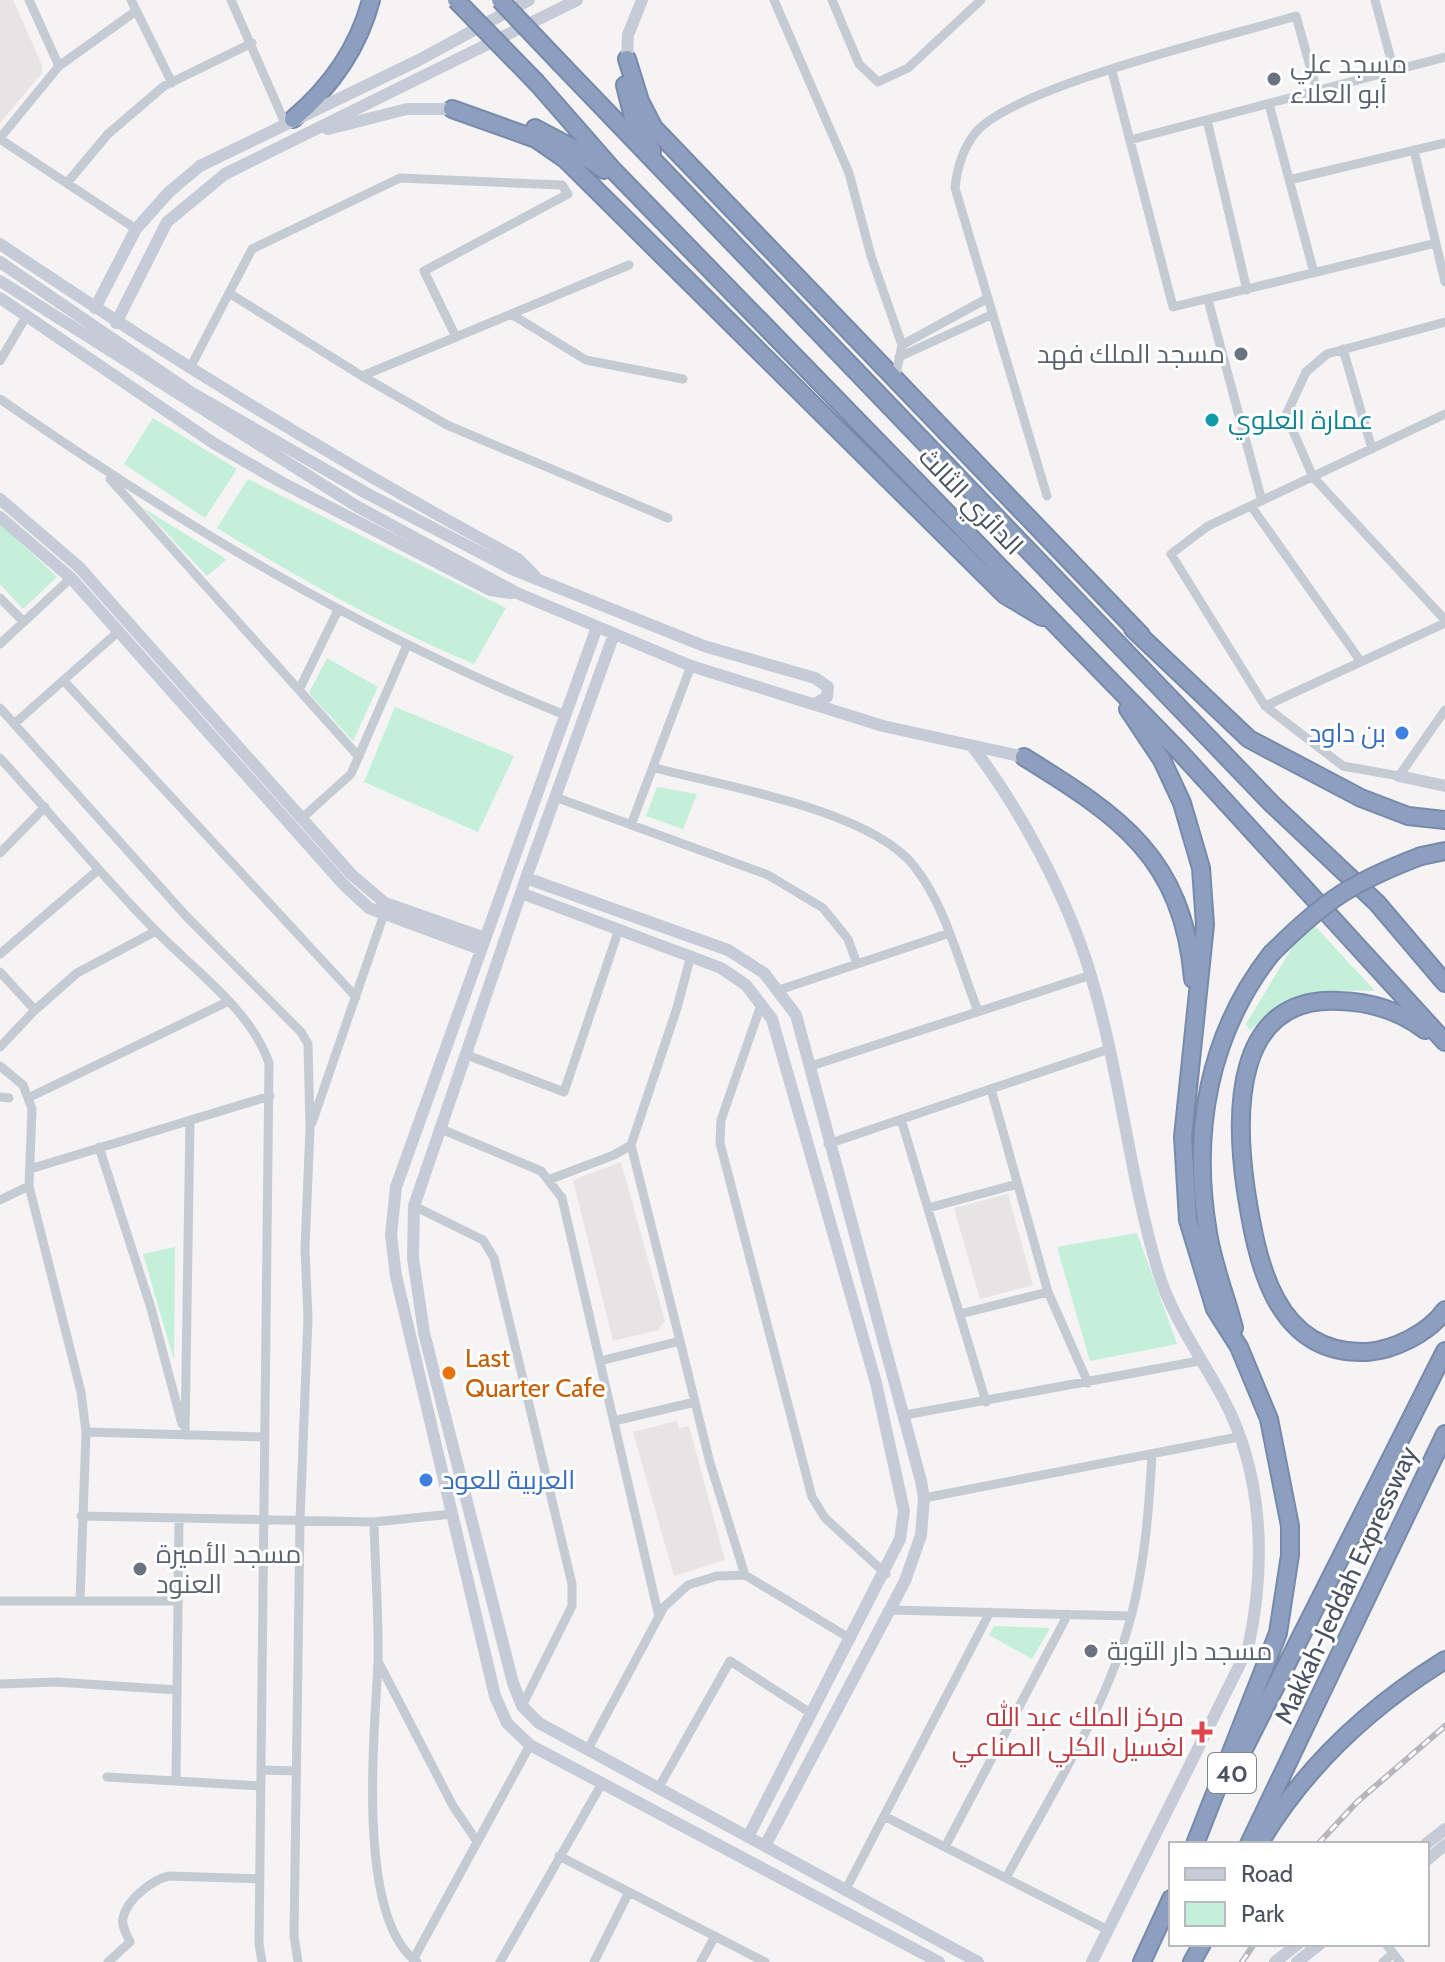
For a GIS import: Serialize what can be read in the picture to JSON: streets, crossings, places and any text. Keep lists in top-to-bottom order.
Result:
{
  "streets": {
    "highway": ["الدائري الثالث", "Makkah-Jeddah Expressway", "40"]
  },
  "places": {
    "other": [
      "مسجد علي أبو العلاء",
      "مسجد الملك فهد",
      "عمارة العلوي",
      "بن داود",
      "Last Quarter Cafe",
      "العربية للعود",
      "مسجد الأميرة العنود",
      "مسجد دار التوبة"
    ],
    "health": ["مركز الملك عبد الله لغسيل الكلي الصناعي"]
  },
  "legend": ["Road", "Park"]
}
